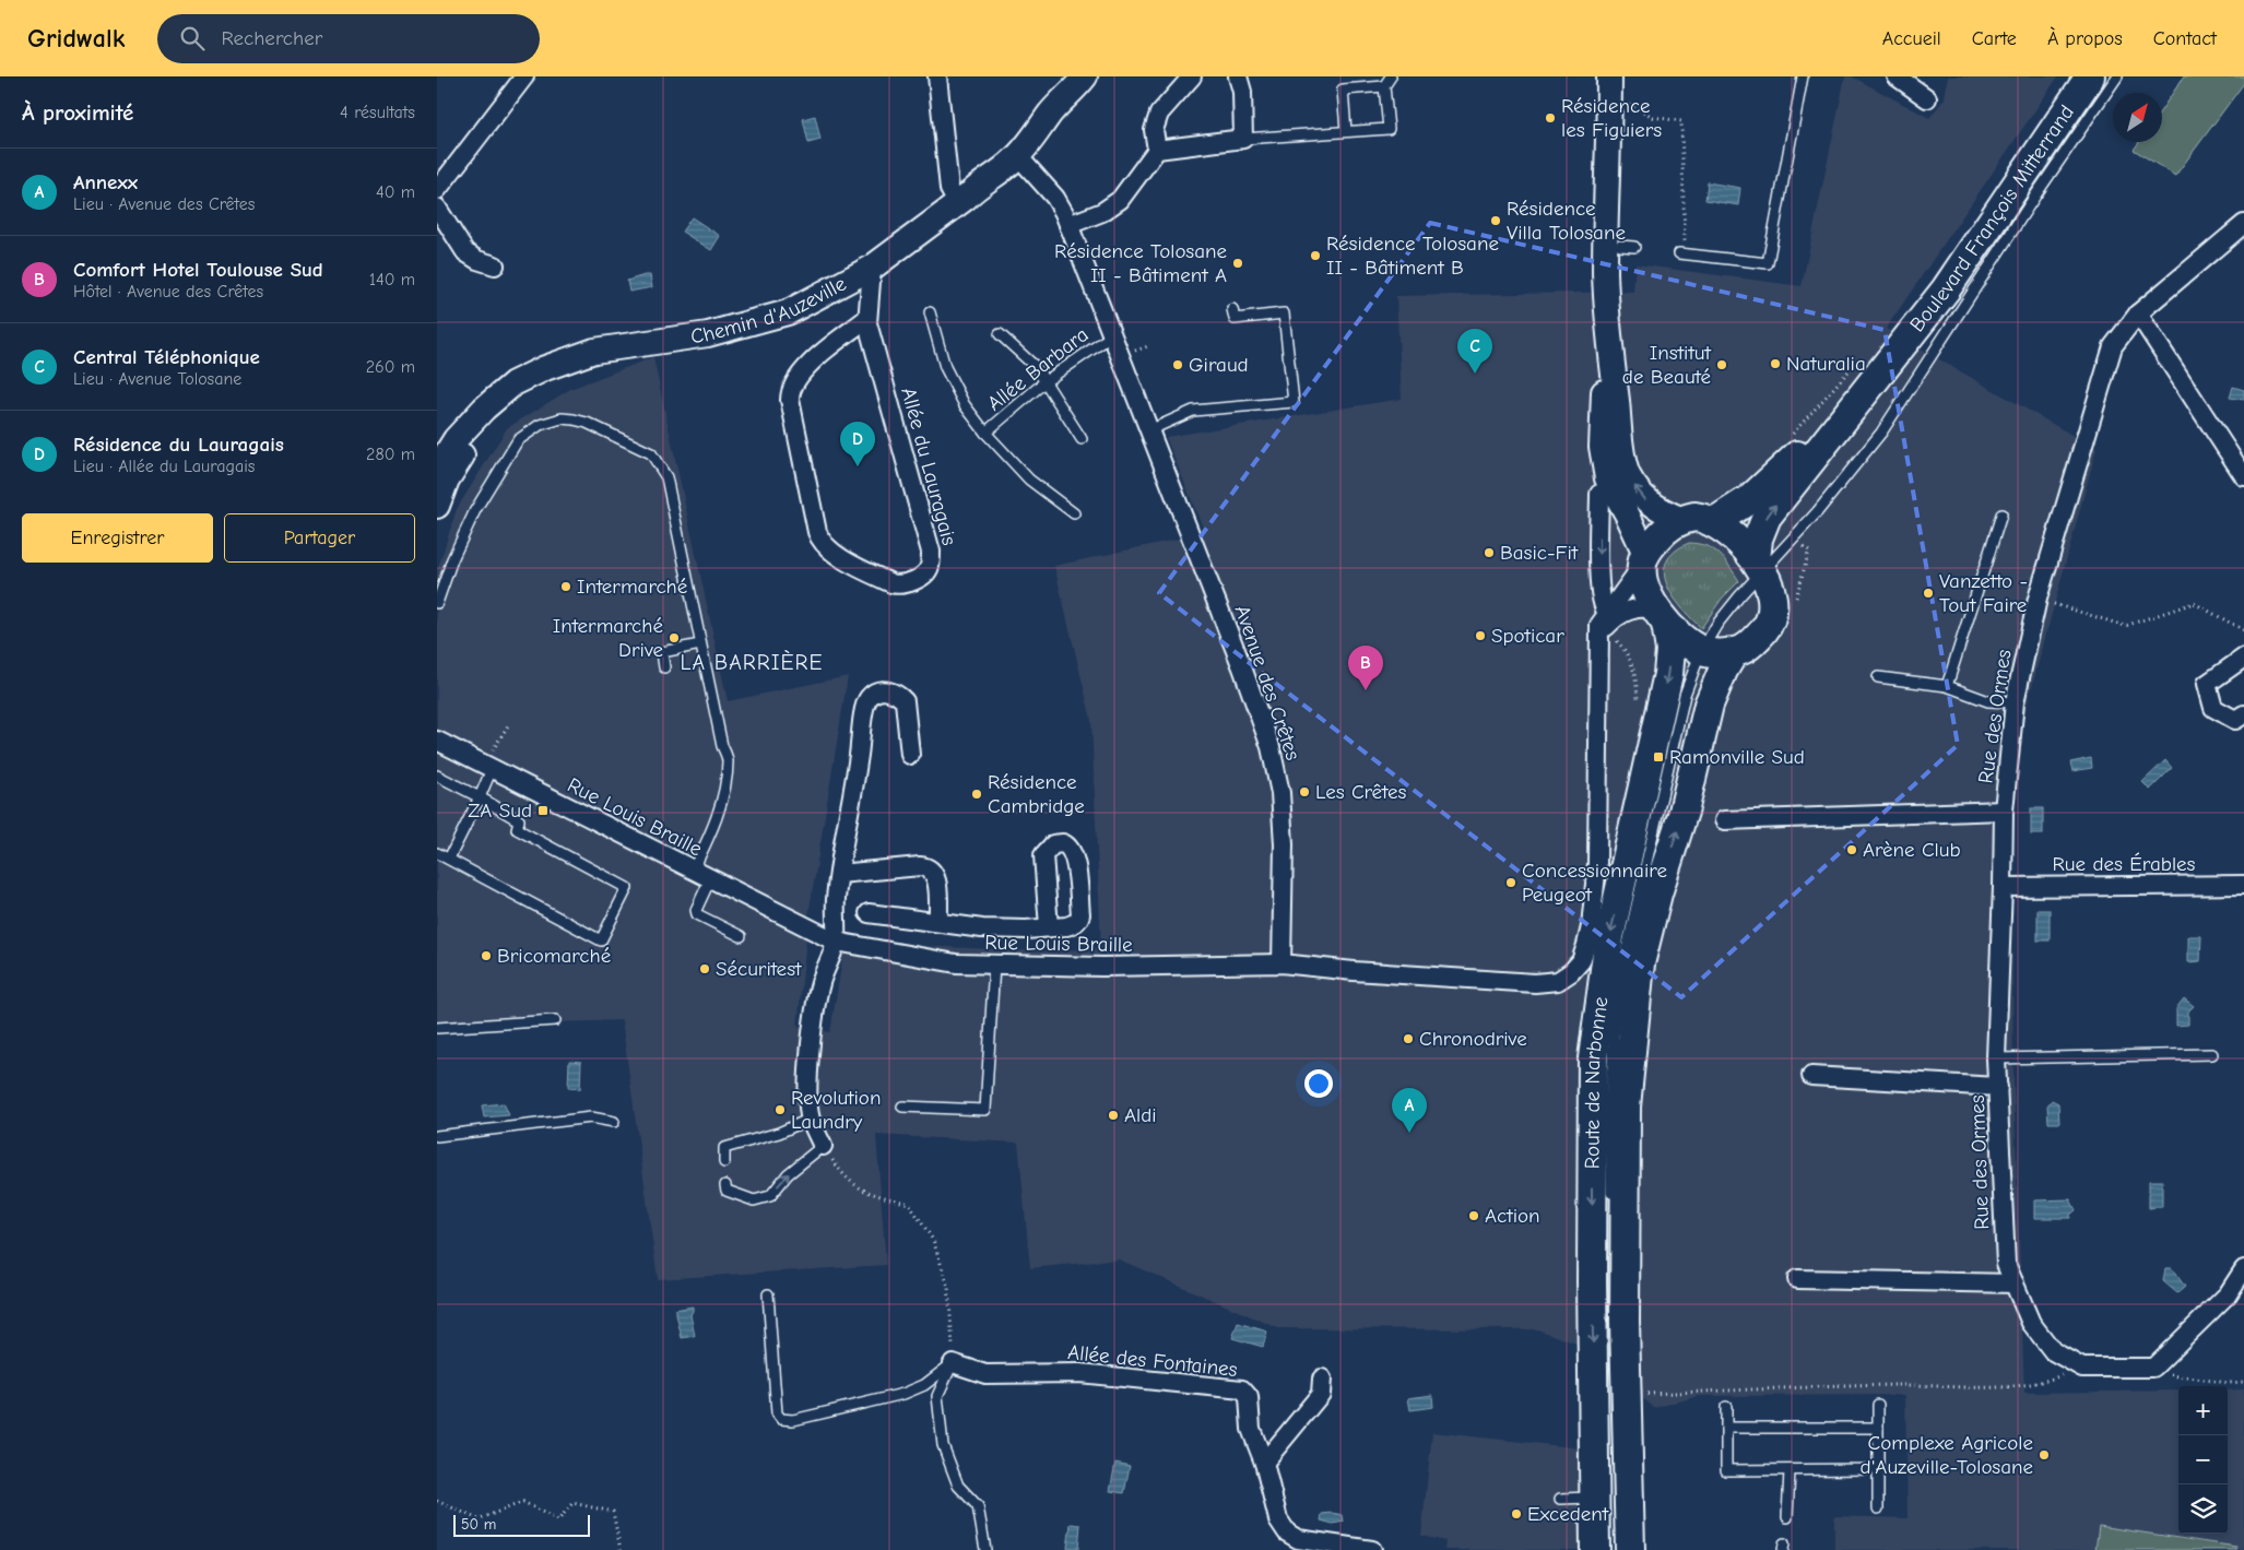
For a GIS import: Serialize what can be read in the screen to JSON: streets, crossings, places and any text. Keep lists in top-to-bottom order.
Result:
{
  "streets": {
    "main road": ["Boulevard François Mitterrand", "Route de Narbonne"],
    "street": [
      "Chemin d'Auzeville",
      "Allée du Lauragais",
      "Avenue des Crêtes",
      "Rue des Ormes",
      "Rue Louis Braille",
      "Rue des Érables",
      "Allée des Fontaines"
    ],
    "lane": ["Allée Barbara"]
  },
  "crossings": [
    ["Boulevard François Mitterrand", "Route de Narbonne"],
    ["Chemin d'Auzeville", "Allée du Lauragais"],
    ["Chemin d'Auzeville", "Avenue des Crêtes"],
    ["Allée Barbara", "Avenue des Crêtes"],
    ["Avenue des Crêtes", "Rue Louis Braille"],
    ["Rue des Ormes", "Rue des Érables"]
  ],
  "districts": ["LA BARRIÈRE"],
  "places": {
    "other": [
      "Résidence les Figuiers",
      "Résidence Villa Tolosane",
      "Résidence Tolosane II - Bâtiment B",
      "Résidence Tolosane II - Bâtiment A",
      "Naturalia",
      "Giraud",
      "Institut de Beauté",
      "Basic-Fit",
      "Intermarché",
      "Vanzetto - Tout Faire",
      "Spoticar",
      "Intermarché Drive",
      "Les Crêtes",
      "Résidence Cambridge",
      "Arène Club",
      "Concessionnaire Peugeot",
      "Bricomarché",
      "Sécuritest",
      "Chronodrive",
      "Revolution Laundry",
      "Aldi",
      "Action",
      "Complexe Agricole d'Auzeville-Tolosane",
      "Excedent"
    ],
    "transit": ["Ramonville Sud", "ZA Sud"]
  },
  "scale_bar": "50 m",
  "north": "top right",
  "page": {
    "header": "Gridwalk",
    "search": "Rechercher",
    "nav": [
      "Accueil",
      "Carte",
      "À propos",
      "Contact"
    ],
    "heading": ["À proximité", "4 résultats"],
    "list": [
      {
        "mark": "A",
        "name": "Annexx",
        "note": "Lieu · Avenue des Crêtes",
        "value": "40 m"
      },
      {
        "mark": "B",
        "name": "Comfort Hotel Toulouse Sud",
        "note": "Hôtel · Avenue des Crêtes",
        "value": "140 m"
      },
      {
        "mark": "C",
        "name": "Central Téléphonique",
        "note": "Lieu · Avenue Tolosane",
        "value": "260 m"
      },
      {
        "mark": "D",
        "name": "Résidence du Lauragais",
        "note": "Lieu · Allée du Lauragais",
        "value": "280 m"
      }
    ],
    "pins": [
      "C",
      "D",
      "B",
      "A"
    ],
    "buttons": ["Enregistrer", "Partager"],
    "map_buttons": ["+", "−"],
    "scale": "50 m"
  }
}
